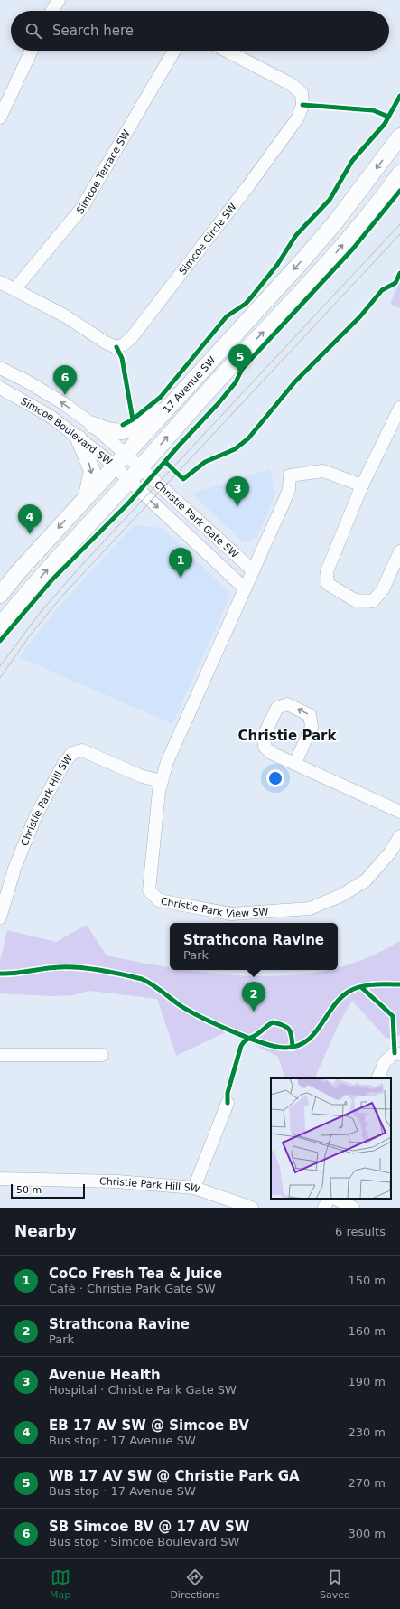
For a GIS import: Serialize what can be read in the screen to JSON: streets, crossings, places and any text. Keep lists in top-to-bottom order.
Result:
{
  "streets": {
    "main road": ["17 Avenue SW"],
    "street": [
      "Simcoe Terrace SW",
      "Simcoe Circle SW",
      "Simcoe Boulevard SW",
      "Christie Park Gate SW",
      "Christie Park Hill SW",
      "Christie Park View SW"
    ]
  },
  "crossings": [
    ["Simcoe Terrace SW", "Simcoe Circle SW"],
    ["17 Avenue SW", "Simcoe Boulevard SW"],
    ["17 Avenue SW", "Christie Park Gate SW"],
    ["Simcoe Boulevard SW", "Christie Park Gate SW"],
    ["Christie Park Gate SW", "Christie Park View SW"],
    ["Christie Park Hill SW", "Christie Park View SW"]
  ],
  "districts": ["Christie Park"],
  "scale_bar": "50 m",
  "page": {
    "search": "Search here",
    "pins": [
      "5",
      "6",
      "3",
      "4",
      "1",
      "2"
    ],
    "popup": ["Strathcona Ravine", "Park"],
    "scale": "50 m",
    "heading": ["Nearby", "6 results"],
    "list": [
      {
        "mark": "1",
        "name": "CoCo Fresh Tea & Juice",
        "note": "Café · Christie Park Gate SW",
        "value": "150 m"
      },
      {
        "mark": "2",
        "name": "Strathcona Ravine",
        "note": "Park",
        "value": "160 m"
      },
      {
        "mark": "3",
        "name": "Avenue Health",
        "note": "Hospital · Christie Park Gate SW",
        "value": "190 m"
      },
      {
        "mark": "4",
        "name": "EB 17 AV SW @ Simcoe BV",
        "note": "Bus stop · 17 Avenue SW",
        "value": "230 m"
      },
      {
        "mark": "5",
        "name": "WB 17 AV SW @ Christie Park GA",
        "note": "Bus stop · 17 Avenue SW",
        "value": "270 m"
      },
      {
        "mark": "6",
        "name": "SB Simcoe BV @ 17 AV SW",
        "note": "Bus stop · Simcoe Boulevard SW",
        "value": "300 m"
      }
    ],
    "nav": ["Map", "Directions", "Saved"]
  }
}
